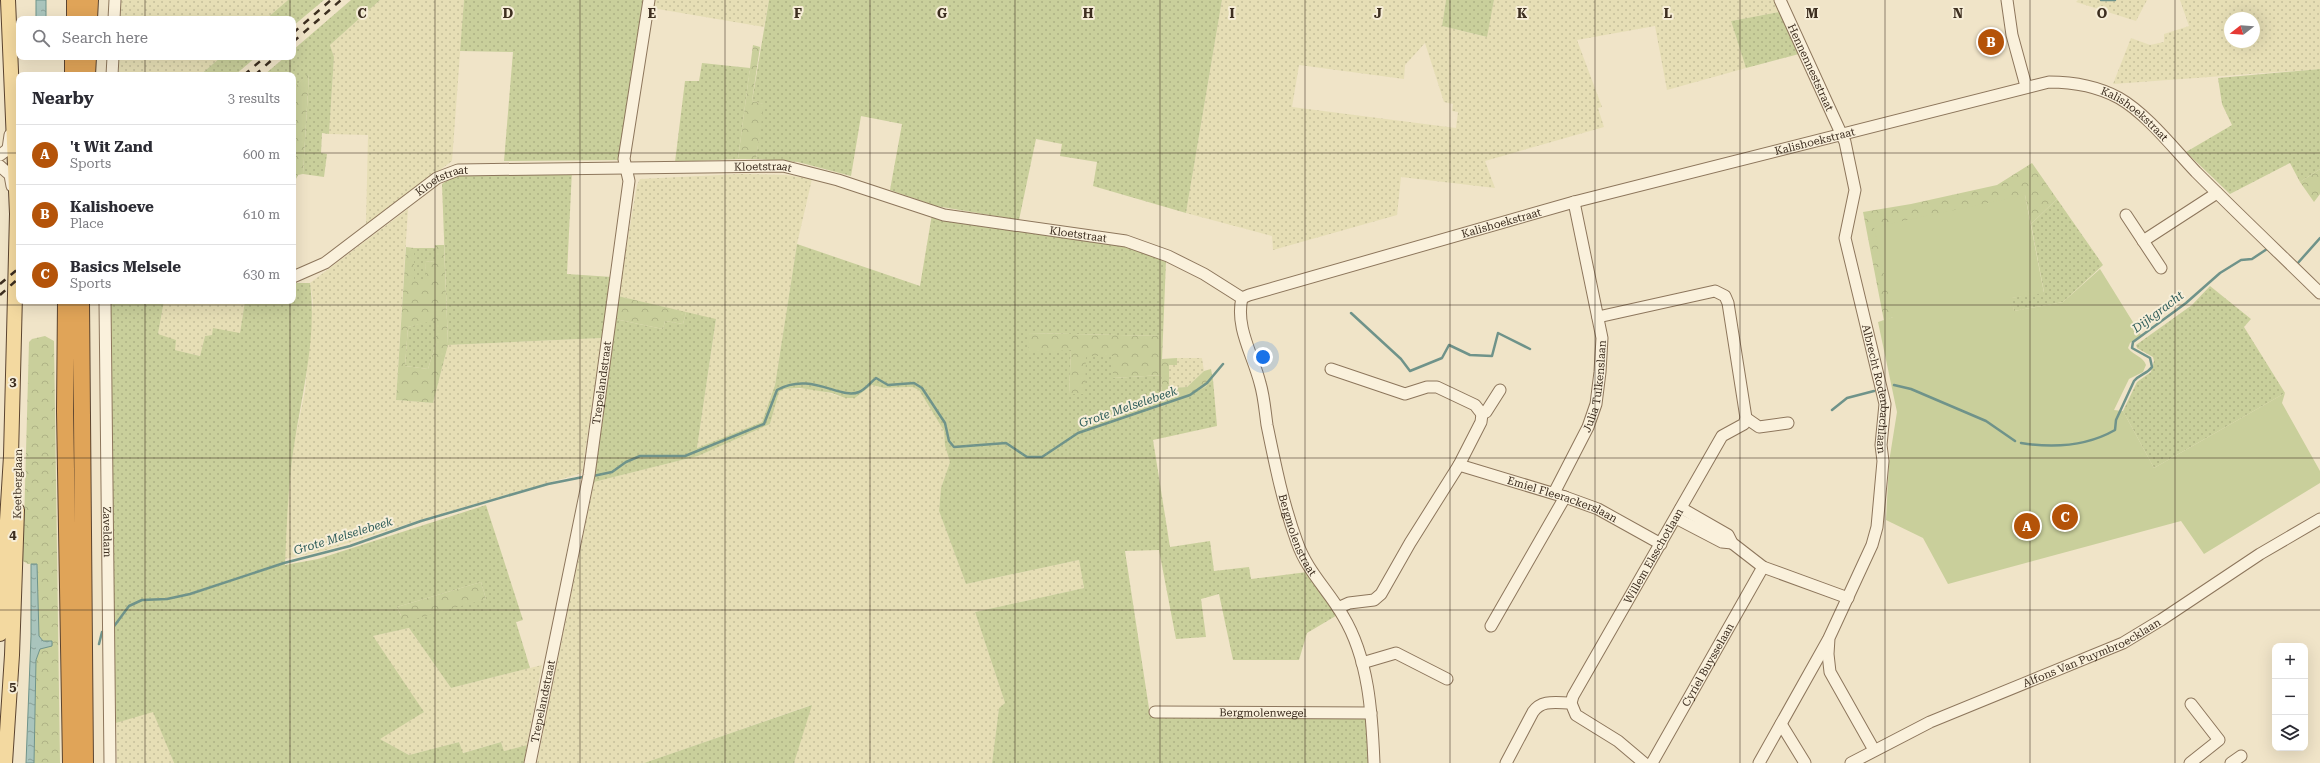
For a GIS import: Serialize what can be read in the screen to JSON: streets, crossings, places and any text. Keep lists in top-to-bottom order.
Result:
{
  "streets": {
    "main road": ["Keetberglaan"],
    "street": [
      "Hennenneststraat",
      "Kalishoekstraat",
      "Kloetstraat",
      "Trepelandstraat",
      "Julia Tulkenslaan",
      "Albrecht Rodenbachlaan",
      "Emiel Fleerackerslaan",
      "Zaveldam",
      "Bergmolenstraat",
      "Willem Elsschotlaan",
      "Alfons Van Puymbroecklaan",
      "Cyriel Buysselaan",
      "Bergmolenwegel"
    ]
  },
  "crossings": [
    ["Hennenneststraat", "Kalishoekstraat"],
    ["Hennenneststraat", "Albrecht Rodenbachlaan"],
    ["Kalishoekstraat", "Kloetstraat"],
    ["Kalishoekstraat", "Julia Tulkenslaan"],
    ["Kalishoekstraat", "Albrecht Rodenbachlaan"],
    ["Kalishoekstraat", "Bergmolenstraat"],
    ["Kloetstraat", "Trepelandstraat"],
    ["Kloetstraat", "Bergmolenstraat"],
    ["Julia Tulkenslaan", "Emiel Fleerackerslaan"],
    ["Emiel Fleerackerslaan", "Willem Elsschotlaan"],
    ["Bergmolenstraat", "Bergmolenwegel"]
  ],
  "water": ["Dijkgracht", "Grote Melselebeek"],
  "north": "left",
  "page": {
    "search": "Search here",
    "pins": ["B", "C", "A"],
    "heading": ["Nearby", "3 results"],
    "list": [
      {
        "mark": "A",
        "name": "'t Wit Zand",
        "note": "Sports",
        "value": "600 m"
      },
      {
        "mark": "B",
        "name": "Kalishoeve",
        "note": "Place",
        "value": "610 m"
      },
      {
        "mark": "C",
        "name": "Basics Melsele",
        "note": "Sports",
        "value": "630 m"
      }
    ],
    "map_buttons": ["+", "−"]
  },
  "grid": {
    "columns": [
      "C",
      "D",
      "E",
      "F",
      "G",
      "H",
      "I",
      "J",
      "K",
      "L",
      "M",
      "N",
      "O"
    ],
    "rows": ["3", "4", "5"]
  }
}
